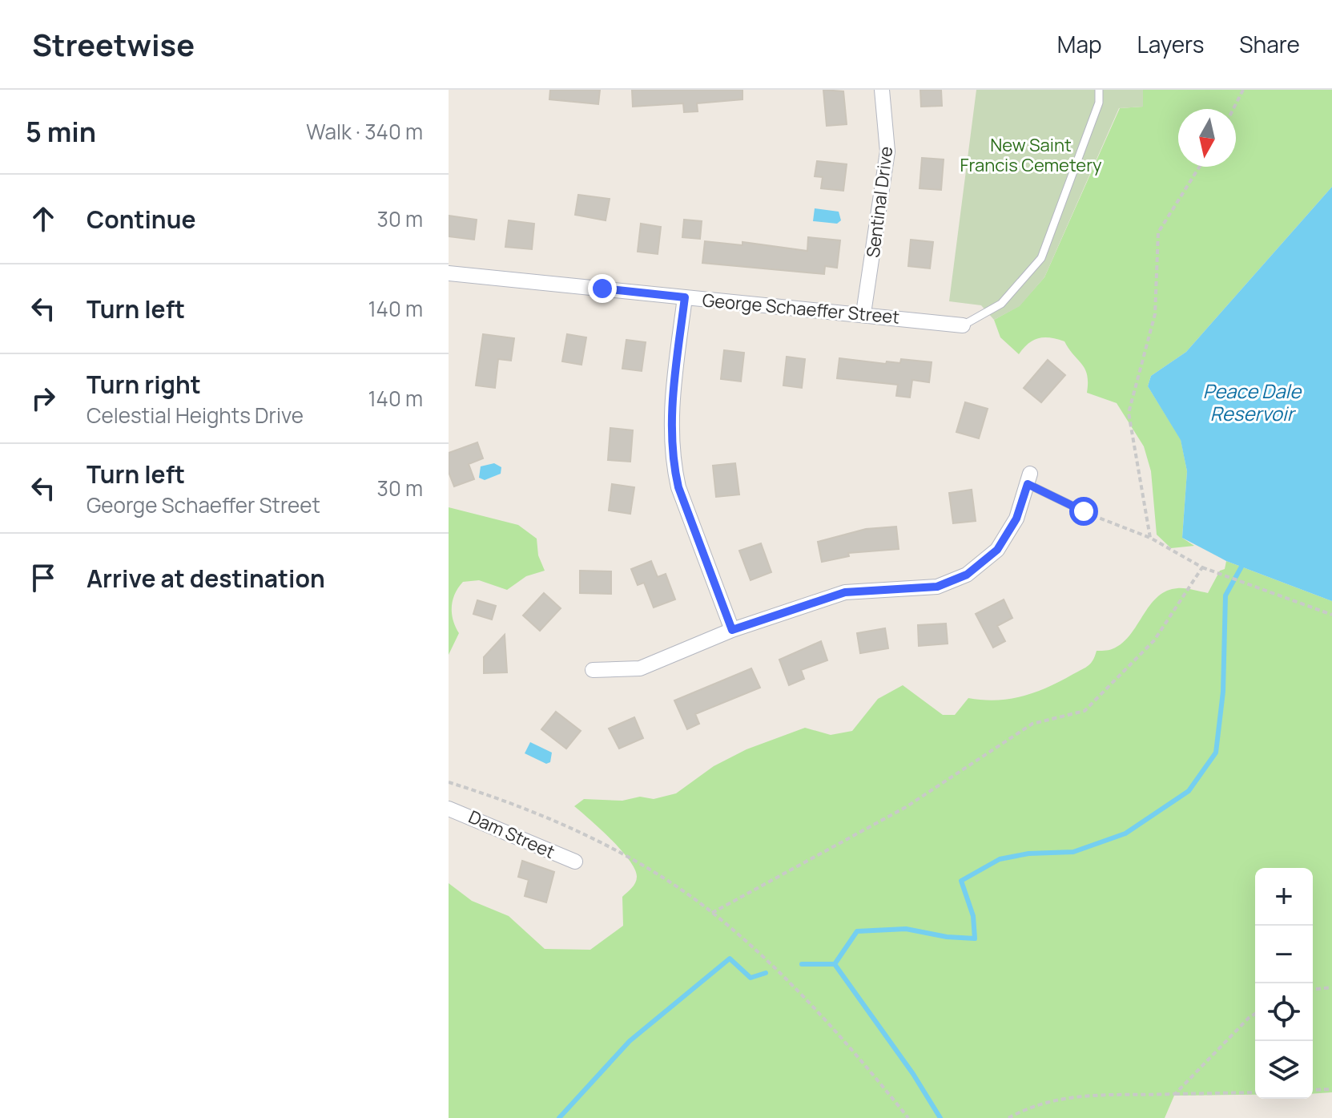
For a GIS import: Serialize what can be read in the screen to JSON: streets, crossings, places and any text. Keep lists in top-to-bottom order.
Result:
{
  "streets": {
    "street": ["Sentinal Drive", "George Schaeffer Street", "Dam Street"]
  },
  "crossings": [
    ["Sentinal Drive", "George Schaeffer Street"]
  ],
  "water": ["Peace Dale Reservoir"],
  "parks": ["New Saint Francis Cemetery"],
  "north": "bottom",
  "page": {
    "header": "Streetwise",
    "nav": ["Map", "Layers", "Share"],
    "heading": ["5 min", "Walk · 340 m"],
    "list": [
      ["Continue", "30 m"],
      ["Turn left", "140 m"],
      ["Turn right", "Celestial Heights Drive", "140 m"],
      ["Turn left", "George Schaeffer Street", "30 m"],
      "Arrive at destination"
    ],
    "map_buttons": ["+", "−"]
  }
}
